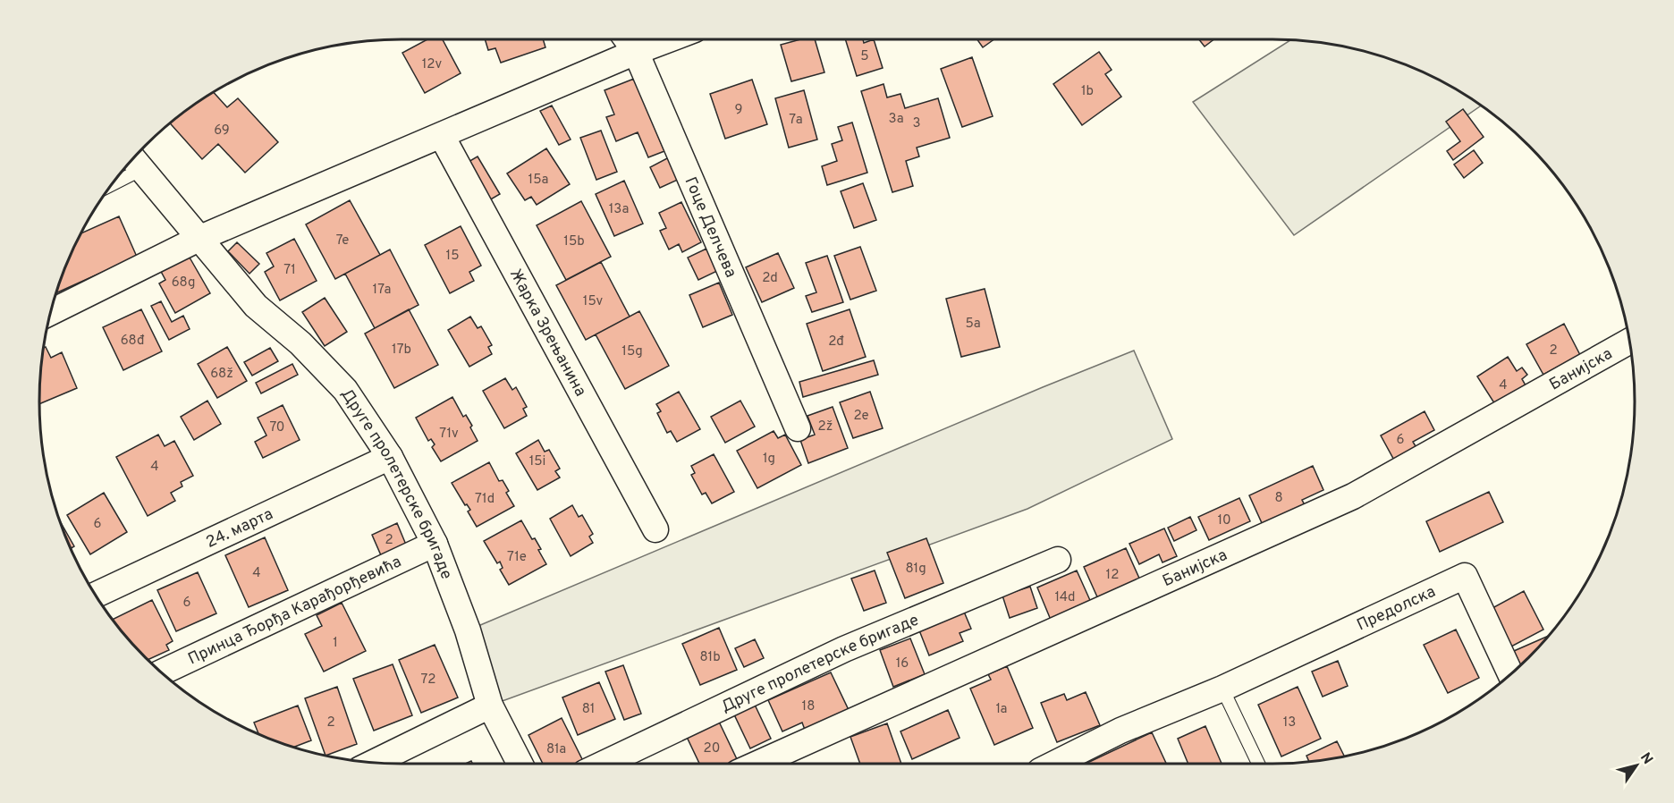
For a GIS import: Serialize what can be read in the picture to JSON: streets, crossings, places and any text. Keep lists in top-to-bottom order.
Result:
{
  "streets": {
    "street": [
      "Гоце Делчева",
      "Жарка Зрењанина",
      "Банијска",
      "Друге пролетерске бригаде",
      "24. марта",
      "Предолска",
      "Принца Ђорђа Карађорђевића"
    ]
  },
  "crossings": [
    ["Друге пролетерске бригаде", "24. марта"],
    ["Друге пролетерске бригаде", "Принца Ђорђа Карађорђевића"]
  ],
  "house_numbers": [
    "5",
    "12v",
    "1b",
    "9",
    "3a",
    "7a",
    "3",
    "69",
    "15a",
    "13a",
    "7e",
    "15b",
    "15",
    "71",
    "2d",
    "68g",
    "17a",
    "15v",
    "5a",
    "68đ",
    "2đ",
    "17b",
    "2",
    "15g",
    "68ž",
    "4",
    "2e",
    "2ž",
    "70",
    "71v",
    "6",
    "1g",
    "15i",
    "4",
    "8",
    "71d",
    "10",
    "6",
    "2",
    "71e",
    "81g",
    "4",
    "12",
    "14d",
    "6",
    "1",
    "81b",
    "16",
    "72",
    "18",
    "81",
    "1a",
    "2",
    "13",
    "20",
    "81a"
  ],
  "north": "top right"
}
